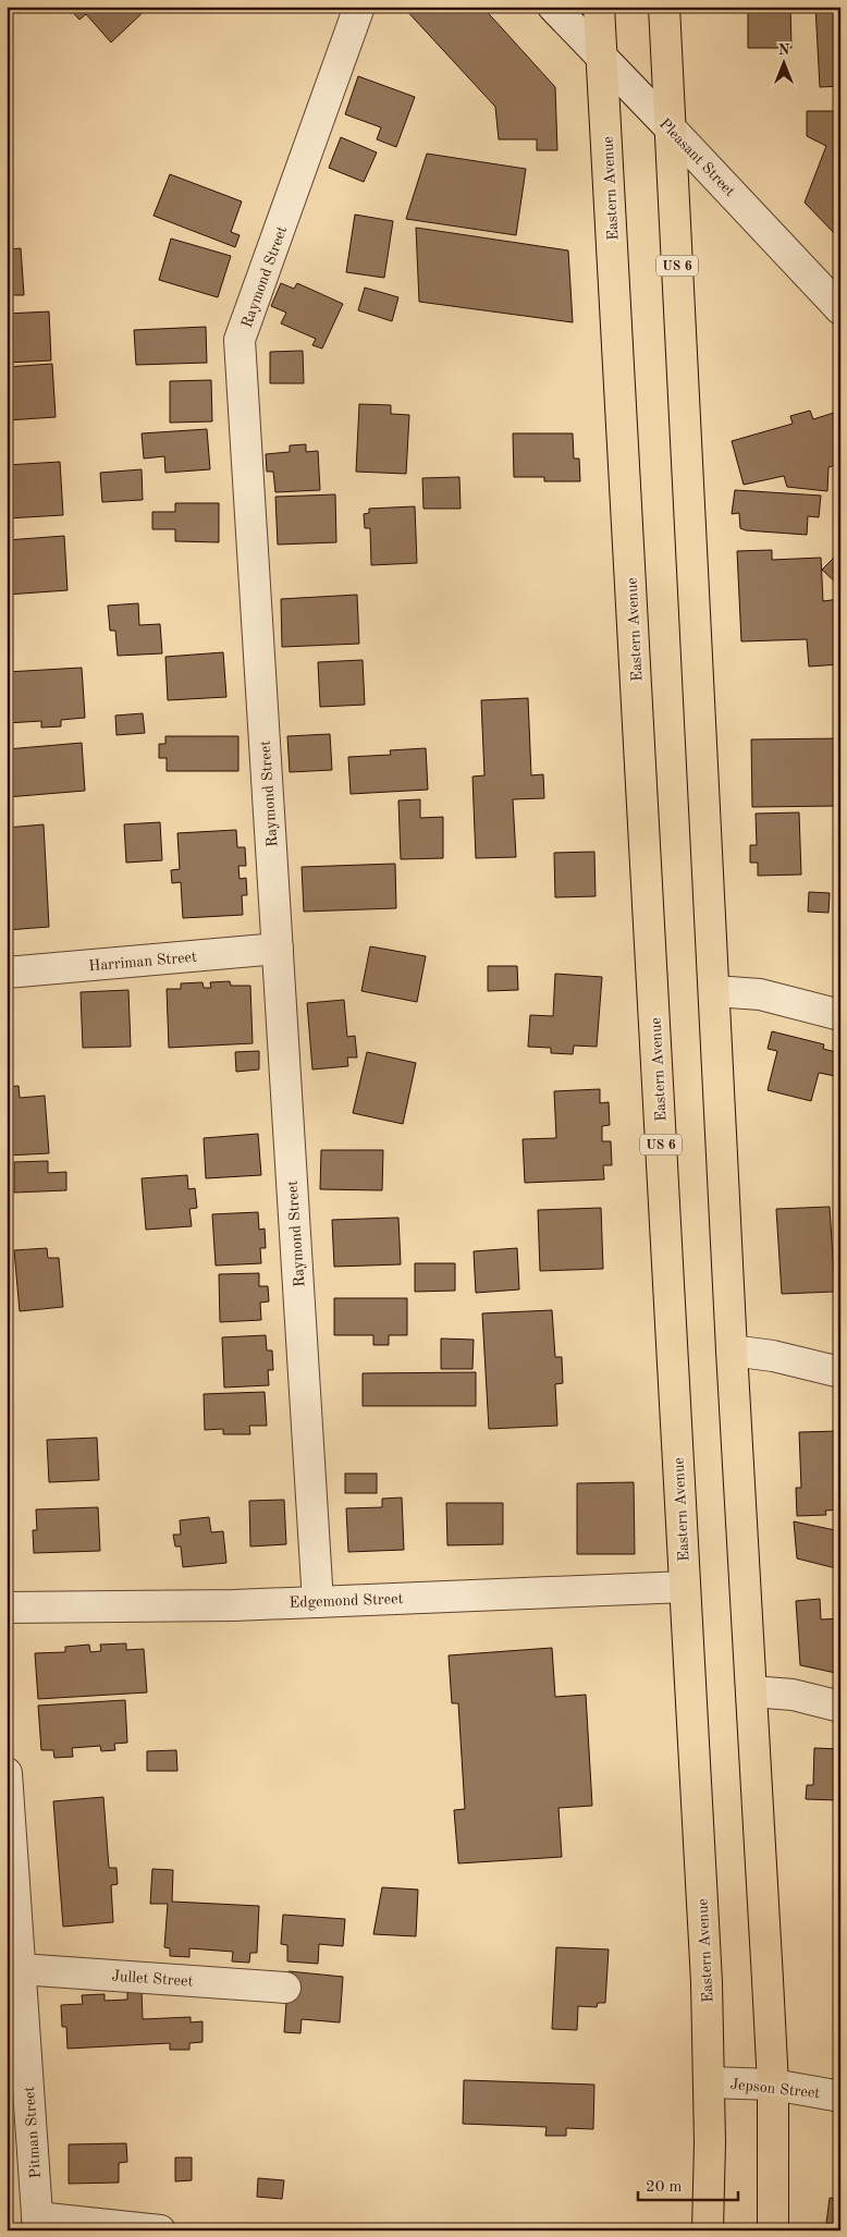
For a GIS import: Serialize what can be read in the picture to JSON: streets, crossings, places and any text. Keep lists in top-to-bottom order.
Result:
{
  "streets": {
    "main road": ["Eastern Avenue", "US 6"],
    "street": [
      "Pleasant Street",
      "Raymond Street",
      "Harriman Street",
      "Edgemond Street",
      "Jullet Street",
      "Jepson Street",
      "Pitman Street"
    ]
  },
  "crossings": [
    ["Pleasant Street", "Eastern Avenue"],
    ["Pleasant Street", "US 6"],
    ["Eastern Avenue", "Edgemond Street"],
    ["Eastern Avenue", "Jepson Street"],
    ["US 6", "Jepson Street"],
    ["Raymond Street", "Harriman Street"],
    ["Raymond Street", "Edgemond Street"],
    ["Jullet Street", "Pitman Street"]
  ],
  "scale_bar": "20 m",
  "north": "top"
}
